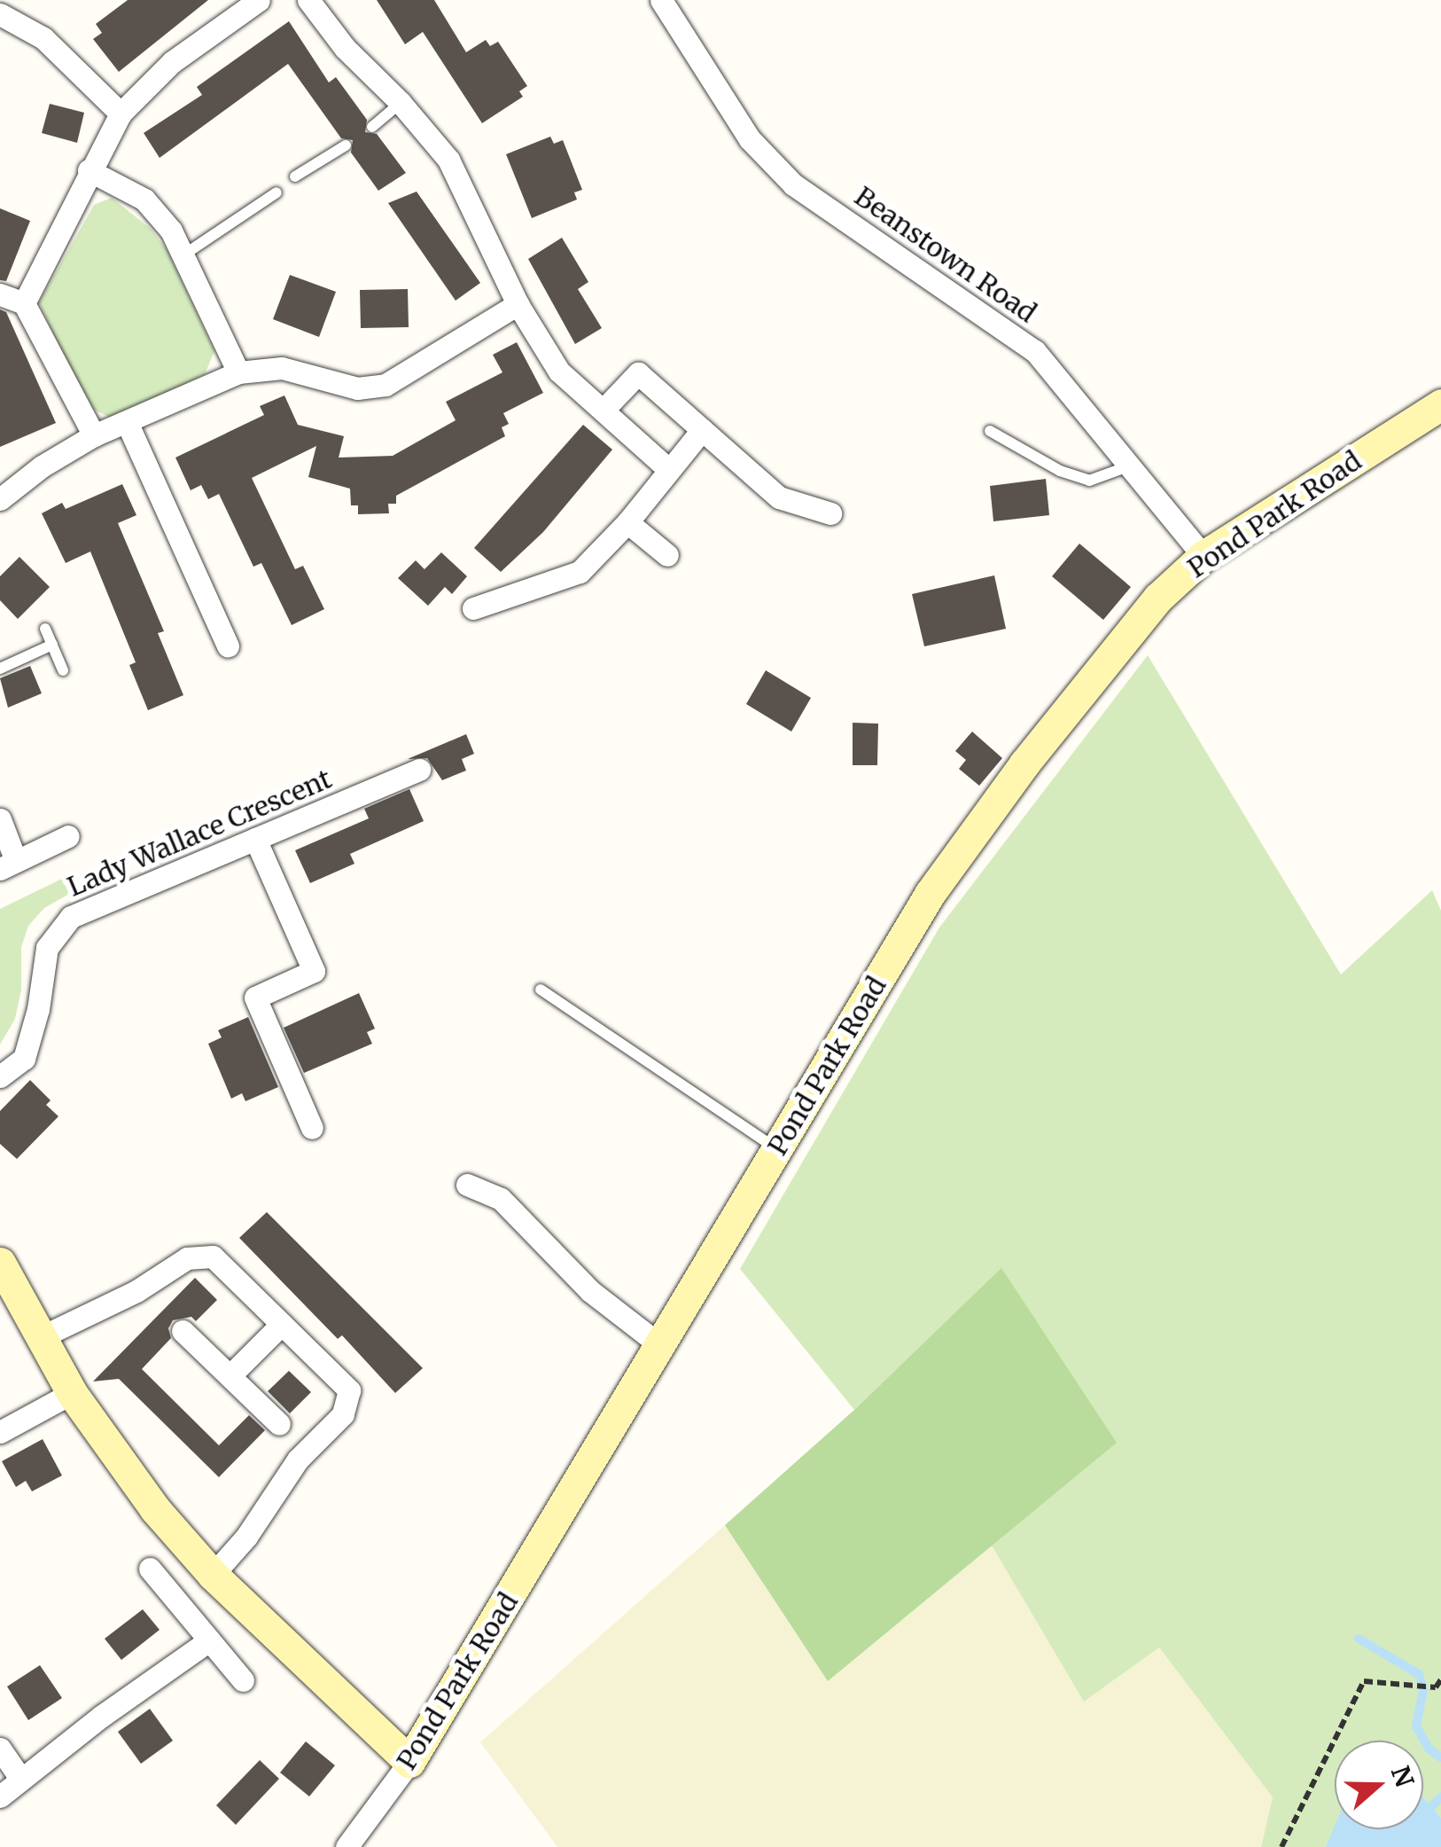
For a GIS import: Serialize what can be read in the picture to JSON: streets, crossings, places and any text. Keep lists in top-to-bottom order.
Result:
{
  "streets": {
    "main road": ["Pond Park Road"],
    "street": ["Beanstown Road", "Lady Wallace Crescent"]
  },
  "crossings": [
    ["Beanstown Road", "Pond Park Road"]
  ],
  "north": "right"
}
